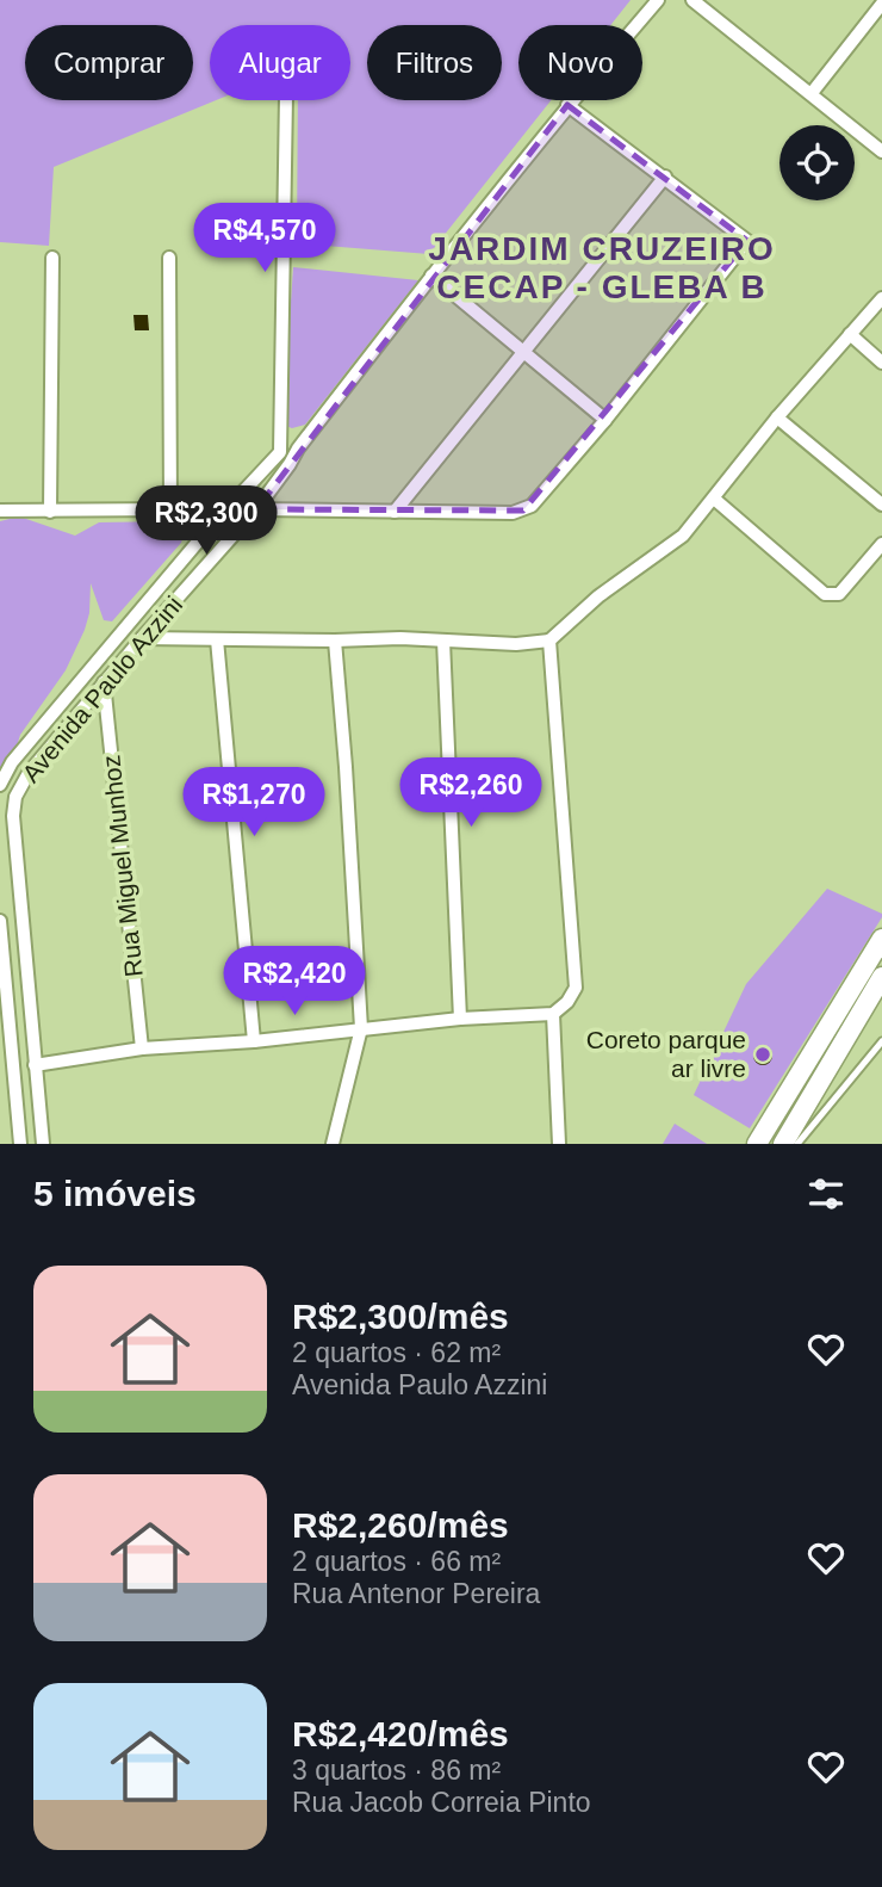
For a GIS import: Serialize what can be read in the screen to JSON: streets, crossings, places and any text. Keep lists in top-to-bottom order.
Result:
{
  "streets": {
    "street": ["Avenida Paulo Azzini", "Rua Miguel Munhoz"]
  },
  "crossings": [
    ["Avenida Paulo Azzini", "Rua Miguel Munhoz"]
  ],
  "districts": ["JARDIM CRUZEIRO CECAP - GLEBA B"],
  "places": ["Coreto parque ar livre"],
  "page": {
    "chip": [
      "Comprar",
      "Alugar",
      "Filtros",
      "Novo"
    ],
    "price": [
      "R$4,570",
      "R$2,300",
      "R$2,260",
      "R$1,270",
      "R$2,420"
    ],
    "heading": "5 imóveis",
    "list": [
      {
        "name": "R$2,300/mês",
        "note": "2 quartos · 62 m² · Avenida Paulo Azzini"
      },
      {
        "name": "R$2,260/mês",
        "note": "2 quartos · 66 m² · Rua Antenor Pereira"
      },
      {
        "name": "R$2,420/mês",
        "note": "3 quartos · 86 m² · Rua Jacob Correia Pinto"
      }
    ]
  }
}
